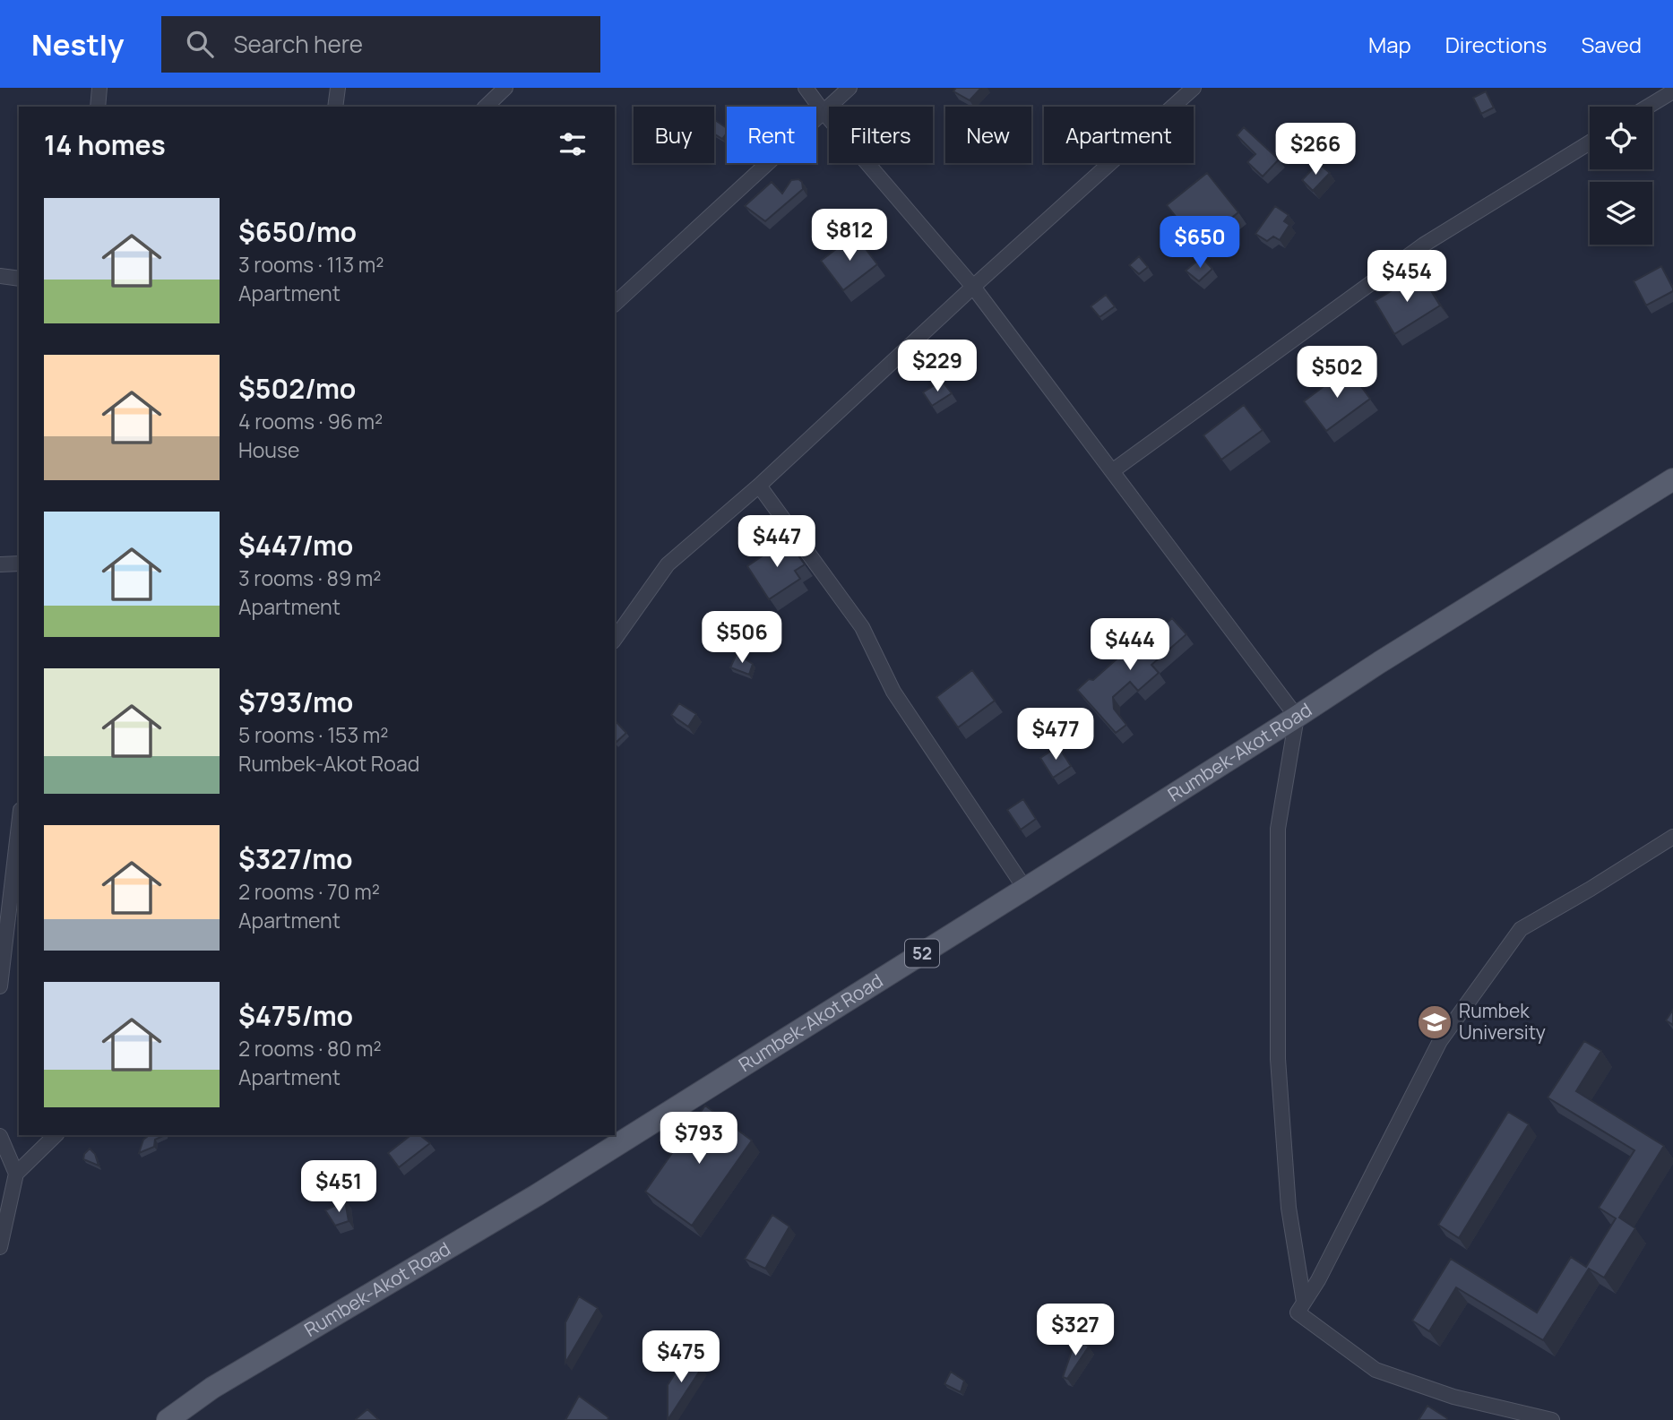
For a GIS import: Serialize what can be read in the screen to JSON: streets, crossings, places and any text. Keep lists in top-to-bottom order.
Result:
{
  "streets": {
    "main road": ["Rumbek-Akot Road", "52"]
  },
  "places": {
    "school or university": ["Rumbek University"]
  },
  "page": {
    "header": "Nestly",
    "search": "Search here",
    "nav": ["Map", "Directions", "Saved"],
    "chip": [
      "Buy",
      "Rent",
      "Filters",
      "New",
      "Apartment"
    ],
    "heading": "14 homes",
    "price": [
      "$266",
      "$812",
      "$650",
      "$454",
      "$229",
      "$502",
      "$447",
      "$506",
      "$444",
      "$477",
      "$793",
      "$451",
      "$327",
      "$475"
    ],
    "list": [
      {
        "name": "$650/mo",
        "note": "3 rooms · 113 m² · Apartment"
      },
      {
        "name": "$502/mo",
        "note": "4 rooms · 96 m² · House"
      },
      {
        "name": "$447/mo",
        "note": "3 rooms · 89 m² · Apartment"
      },
      {
        "name": "$793/mo",
        "note": "5 rooms · 153 m² · Rumbek-Akot Road"
      },
      {
        "name": "$327/mo",
        "note": "2 rooms · 70 m² · Apartment"
      },
      {
        "name": "$475/mo",
        "note": "2 rooms · 80 m² · Apartment"
      }
    ]
  }
}
